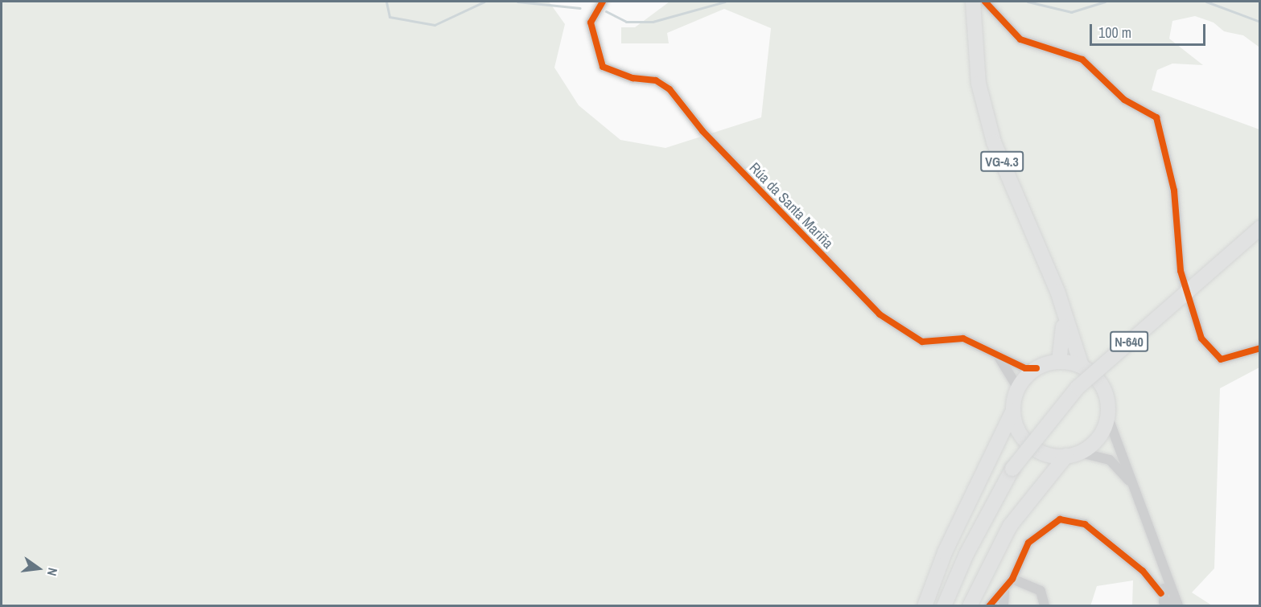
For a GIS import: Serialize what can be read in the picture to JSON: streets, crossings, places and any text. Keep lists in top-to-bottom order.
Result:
{
  "streets": {
    "highway": ["VG-4.3", "N-640"],
    "street": ["Rúa da Santa Mariña"]
  },
  "crossings": [
    ["VG-4.3", "Rúa da Santa Mariña"]
  ],
  "scale_bar": "100 m",
  "north": "right"
}
